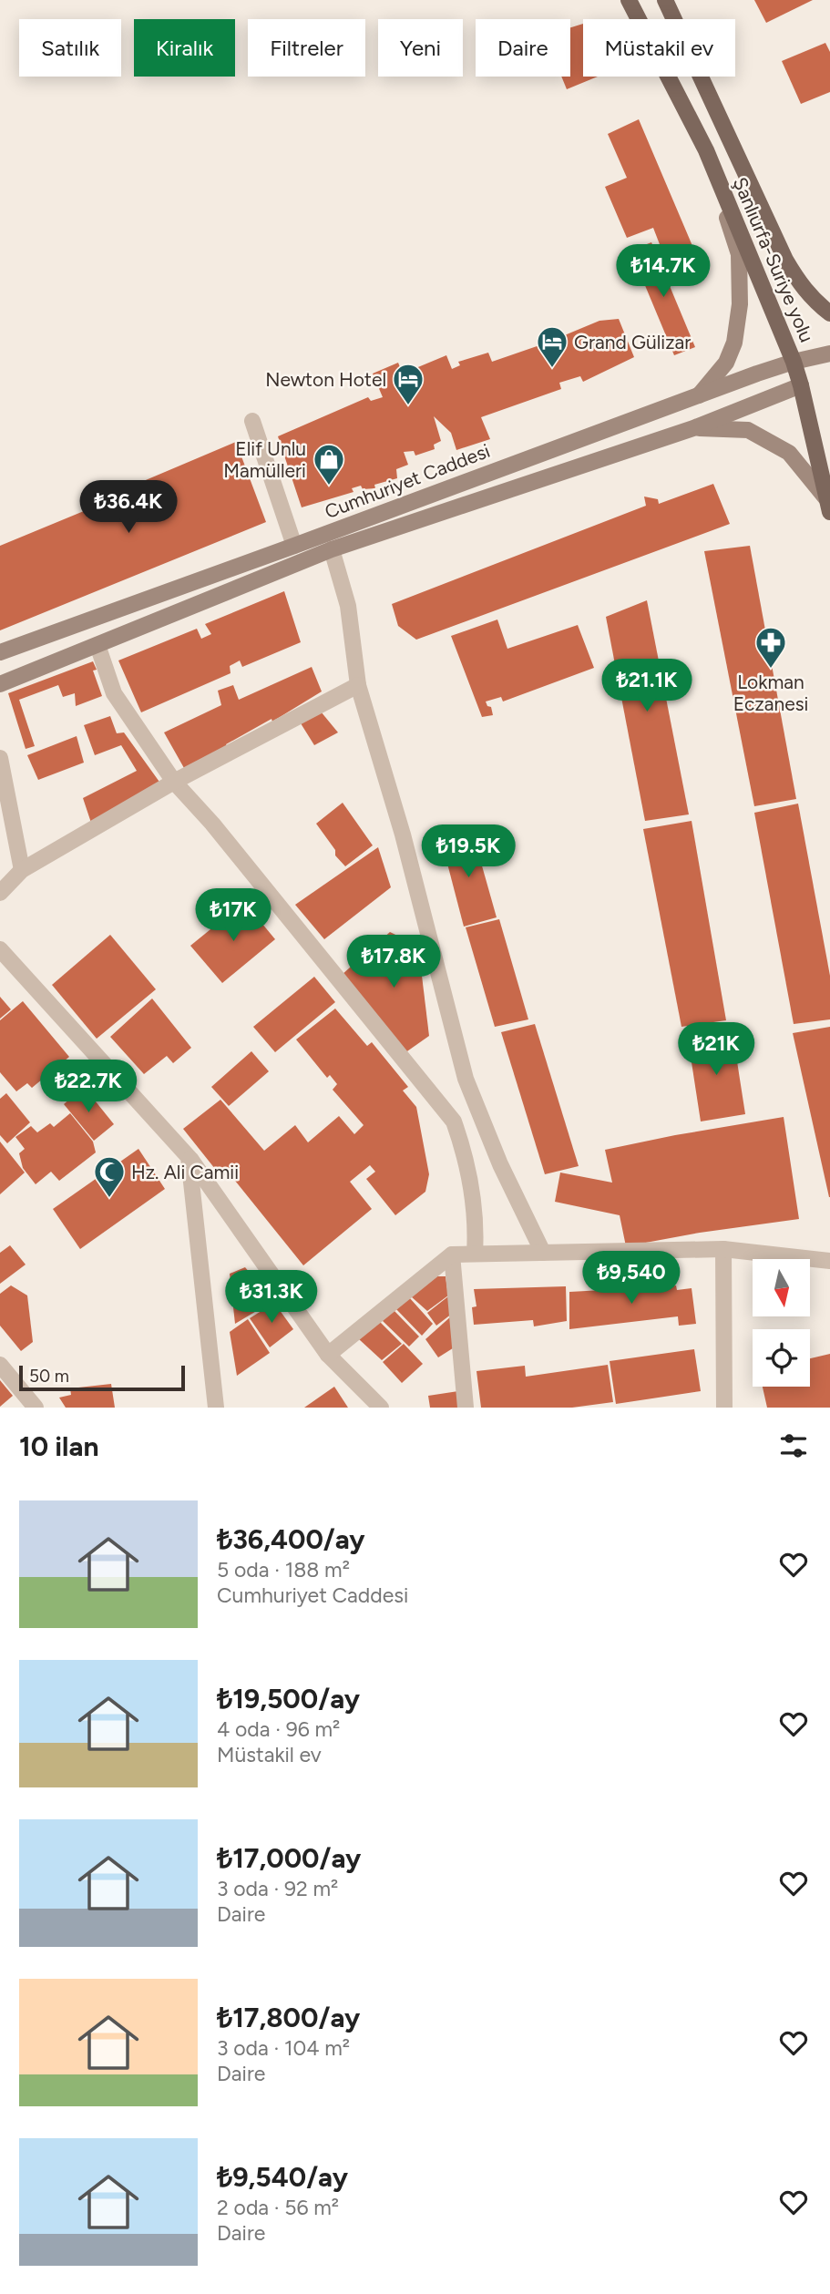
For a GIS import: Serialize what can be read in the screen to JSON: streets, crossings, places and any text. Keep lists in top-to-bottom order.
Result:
{
  "streets": {
    "main road": ["Şanlıurfa-Suriye yolu", "Cumhuriyet Caddesi"]
  },
  "crossings": [
    ["Şanlıurfa-Suriye yolu", "Cumhuriyet Caddesi"]
  ],
  "places": {
    "hotel": ["Grand Gülizar", "Newton Hotel"],
    "shop": ["Elif Unlu Mamülleri"],
    "pharmacy": ["Lokman Eczanesi"],
    "mosque": ["Hz. Ali Camii"]
  },
  "scale_bar": "50 m",
  "north": "bottom",
  "page": {
    "chip": [
      "Satılık",
      "Kiralık",
      "Filtreler",
      "Yeni",
      "Daire",
      "Müstakil ev"
    ],
    "price": [
      "₺14.7K",
      "₺36.4K",
      "₺21.1K",
      "₺19.5K",
      "₺17K",
      "₺17.8K",
      "₺21K",
      "₺22.7K",
      "₺9,540",
      "₺31.3K"
    ],
    "scale": "50 m",
    "heading": "10 ilan",
    "list": [
      {
        "name": "₺36,400/ay",
        "note": "5 oda · 188 m² · Cumhuriyet Caddesi"
      },
      {
        "name": "₺19,500/ay",
        "note": "4 oda · 96 m² · Müstakil ev"
      },
      {
        "name": "₺17,000/ay",
        "note": "3 oda · 92 m² · Daire"
      },
      {
        "name": "₺17,800/ay",
        "note": "3 oda · 104 m² · Daire"
      },
      {
        "name": "₺9,540/ay",
        "note": "2 oda · 56 m² · Daire"
      }
    ]
  }
}
